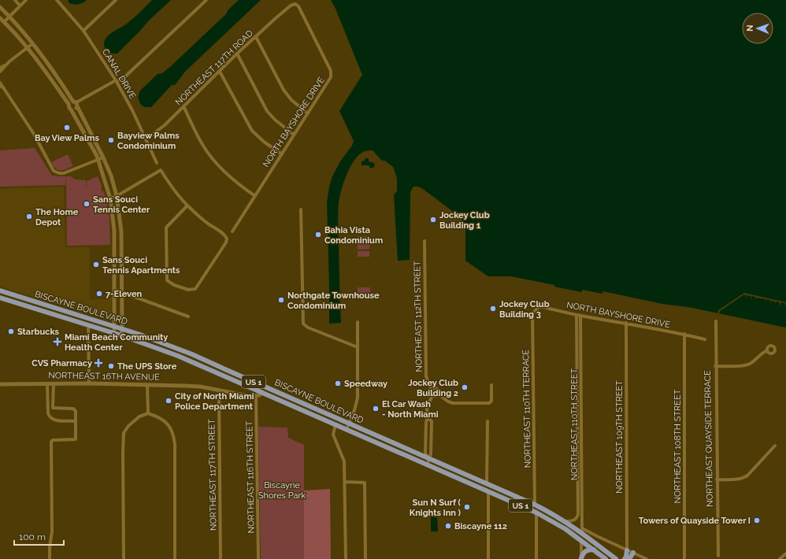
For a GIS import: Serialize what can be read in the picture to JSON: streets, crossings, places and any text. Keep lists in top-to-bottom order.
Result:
{
  "streets": {
    "main road": ["BISCAYNE BOULEVARD", "US 1"],
    "street": [
      "NORTHEAST 117TH ROAD",
      "CANAL DRIVE",
      "NORTH BAYSHORE DRIVE",
      "NORTHEAST 112TH STREET",
      "NORTHEAST 16TH AVENUE",
      "NORTHEAST 110TH TERRACE",
      "NORTHEAST 110TH STREET",
      "NORTHEAST 109TH STREET",
      "NORTHEAST QUAYSIDE TERRACE",
      "NORTHEAST 108TH STREET",
      "NORTHEAST 117TH STREET",
      "NORTHEAST 116TH STREET"
    ]
  },
  "crossings": [
    ["NORTHEAST 117TH ROAD", "CANAL DRIVE"],
    ["NORTHEAST 117TH ROAD", "NORTH BAYSHORE DRIVE"],
    ["NORTH BAYSHORE DRIVE", "NORTHEAST 110TH TERRACE"],
    ["NORTH BAYSHORE DRIVE", "NORTHEAST 110TH STREET"],
    ["NORTH BAYSHORE DRIVE", "NORTHEAST 109TH STREET"],
    ["NORTH BAYSHORE DRIVE", "NORTHEAST 108TH STREET"],
    ["BISCAYNE BOULEVARD", "NORTHEAST 16TH AVENUE"],
    ["BISCAYNE BOULEVARD", "NORTHEAST 110TH TERRACE"],
    ["BISCAYNE BOULEVARD", "NORTHEAST 110TH STREET"],
    ["NORTHEAST 16TH AVENUE", "NORTHEAST 117TH STREET"],
    ["NORTHEAST 16TH AVENUE", "NORTHEAST 116TH STREET"]
  ],
  "parks": ["Biscayne Shores Park"],
  "places": {
    "other": [
      "Bay View Palms",
      "Bayview Palms Condominium",
      "Sans Souci Tennis Center",
      "The Home Depot",
      "Jockey Club Building 1",
      "Bahia Vista Condominium",
      "Sans Souci Tennis Apartments",
      "7-Eleven",
      "Northgate Townhouse Condominium",
      "Jockey Club Building 3",
      "Starbucks",
      "The UPS Store",
      "Speedway",
      "Jockey Club Building 2",
      "City of North Miami Police Department",
      "El Car Wash - North Miami",
      "Sun N Surf ( Knights Inn )",
      "Towers of Quayside Tower I",
      "Biscayne 112"
    ],
    "health": ["Miami Beach Community Health Center", "CVS Pharmacy"]
  },
  "scale_bar": "100 m",
  "north": "left"
}
